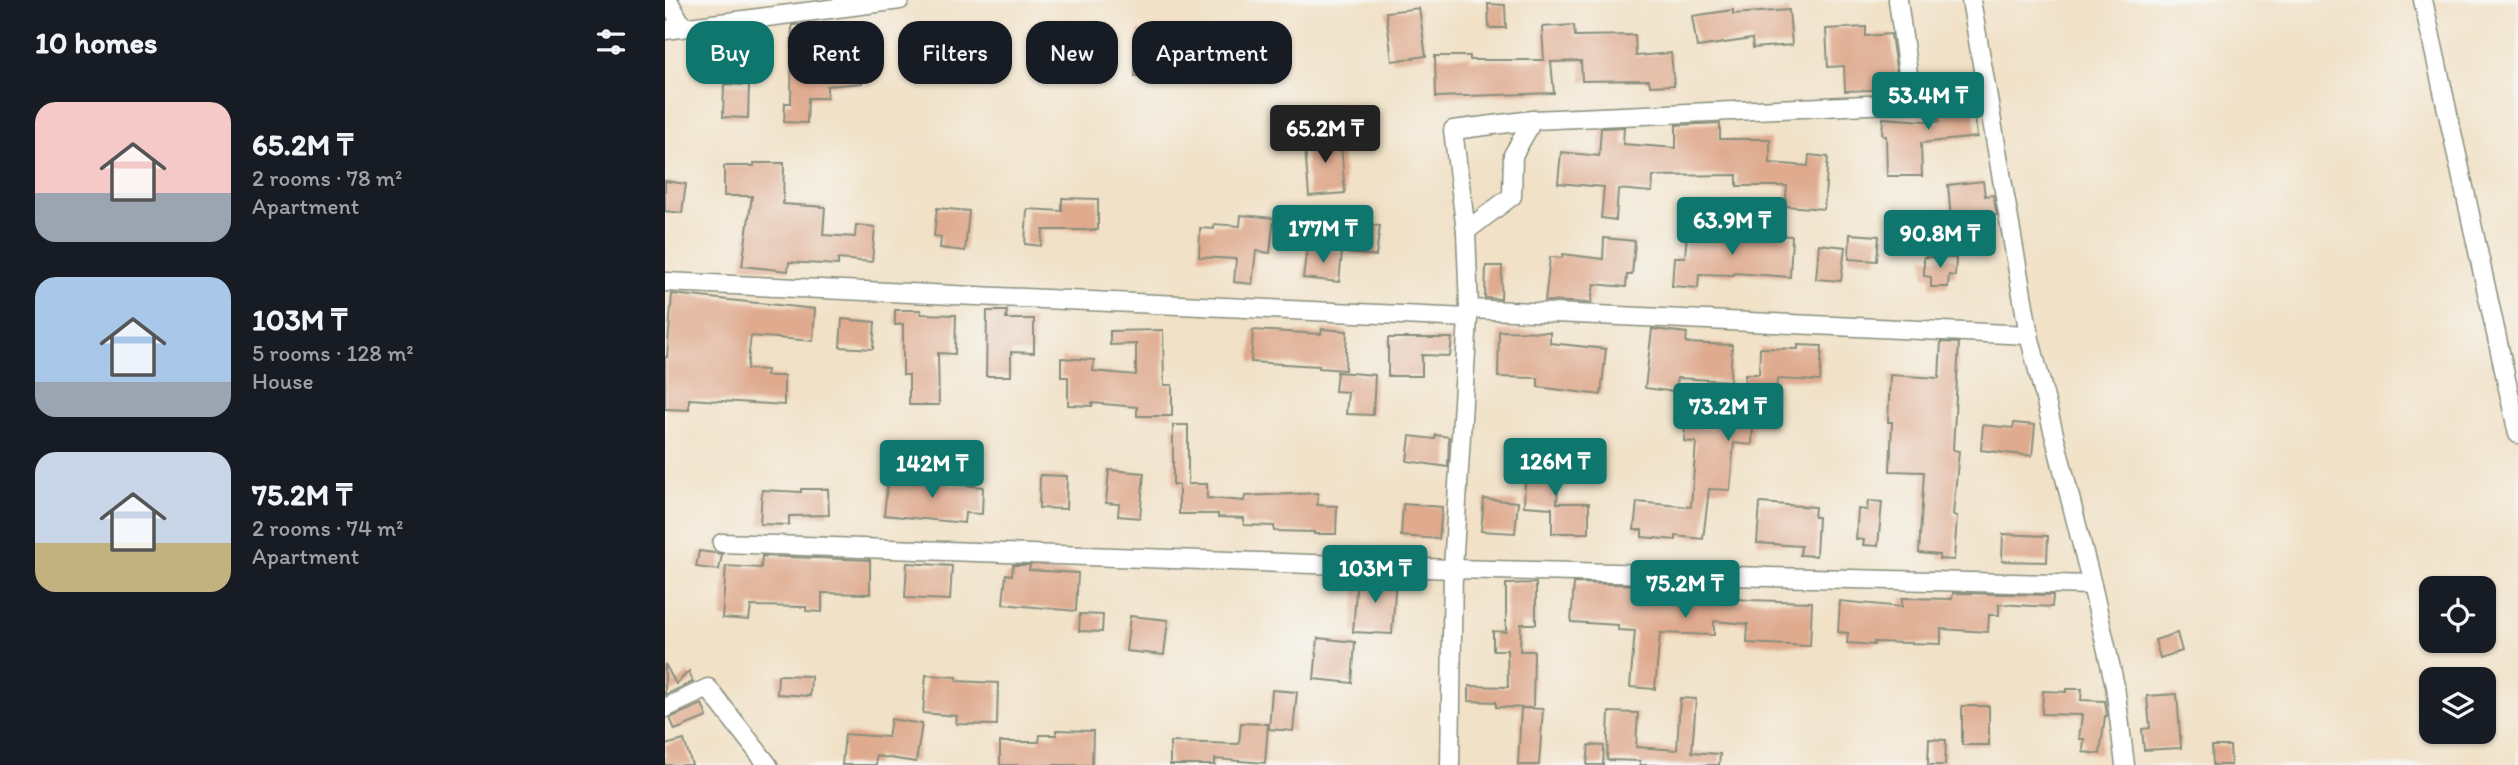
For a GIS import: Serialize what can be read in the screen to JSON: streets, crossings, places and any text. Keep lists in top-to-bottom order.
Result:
{
  "page": {
    "heading": "10 homes",
    "chip": [
      "Buy",
      "Rent",
      "Filters",
      "New",
      "Apartment"
    ],
    "price": [
      "53.4M ₸",
      "65.2M ₸",
      "63.9M ₸",
      "177M ₸",
      "90.8M ₸",
      "73.2M ₸",
      "126M ₸",
      "142M ₸",
      "103M ₸",
      "75.2M ₸"
    ],
    "list": [
      {
        "name": "65.2M ₸",
        "note": "2 rooms · 78 m² · Apartment"
      },
      {
        "name": "103M ₸",
        "note": "5 rooms · 128 m² · House"
      },
      {
        "name": "75.2M ₸",
        "note": "2 rooms · 74 m² · Apartment"
      }
    ]
  }
}
